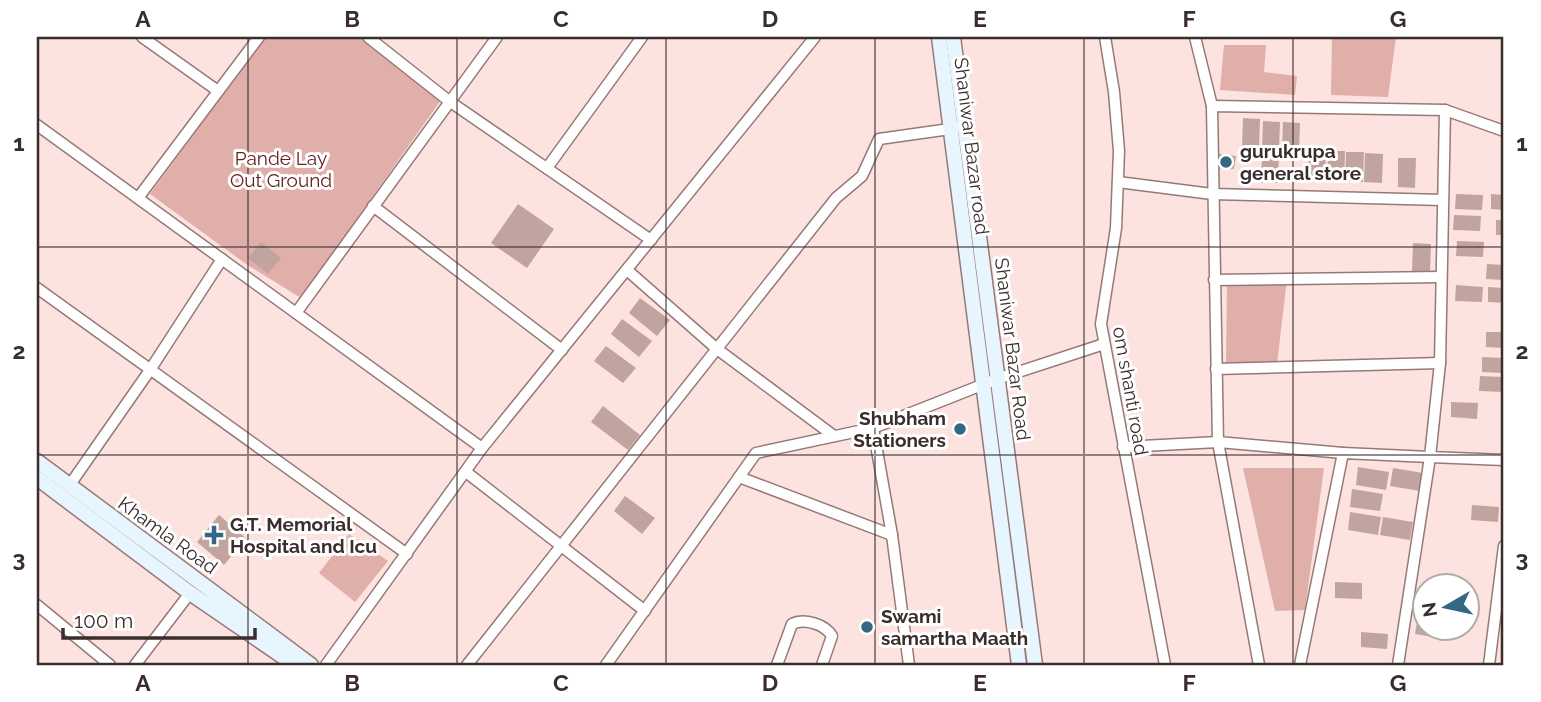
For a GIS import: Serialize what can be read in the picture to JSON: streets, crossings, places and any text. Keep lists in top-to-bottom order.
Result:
{
  "streets": {
    "main road": ["Shaniwar Bazar road", "Shaniwar Bazar Road", "Khamla Road"],
    "street": ["om shanti road"]
  },
  "crossings": [
    ["Shaniwar Bazar road", "Shaniwar Bazar Road"]
  ],
  "parks": ["Pande Lay Out Ground"],
  "places": {
    "other": ["gurukrupa general store", "Shubham Stationers", "Swami samartha Maath"],
    "health": ["G.T. Memorial Hospital and Icu"]
  },
  "scale_bar": "100 m",
  "north": "left",
  "grid": {
    "columns": [
      "A",
      "B",
      "C",
      "D",
      "E",
      "F",
      "G"
    ],
    "rows": ["1", "2", "3"]
  }
}
